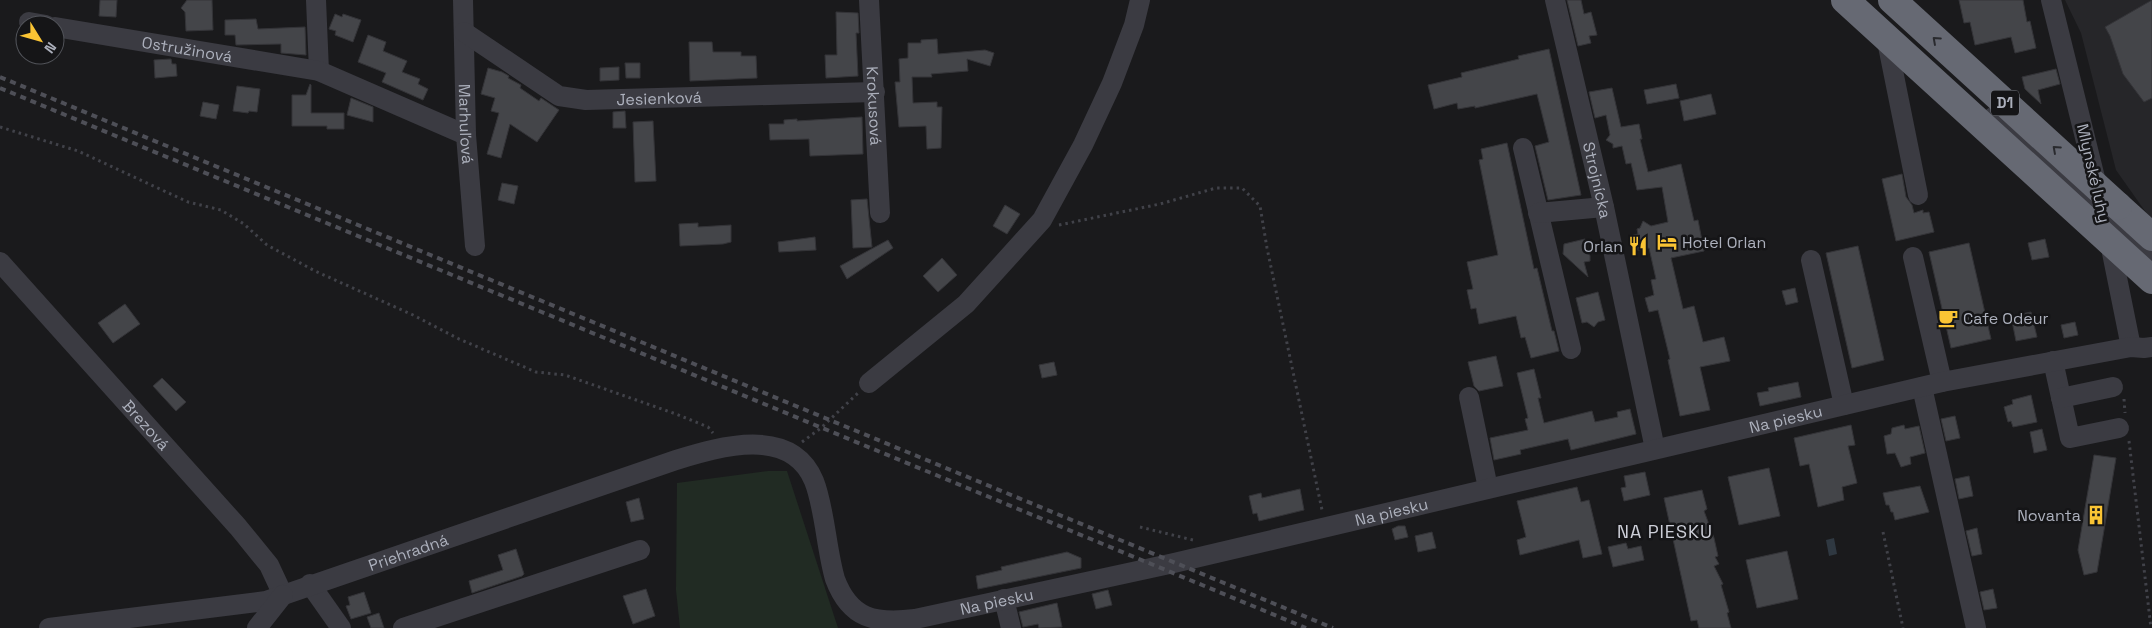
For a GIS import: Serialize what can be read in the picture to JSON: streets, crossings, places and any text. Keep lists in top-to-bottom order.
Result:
{
  "streets": {
    "highway": ["D1"],
    "street": [
      "Ostružinová",
      "Jesienková",
      "Krokusová",
      "Marhuľová",
      "Mlynské luhy",
      "Strojnícka",
      "Na piesku",
      "Brezová",
      "Priehradná"
    ]
  },
  "crossings": [
    ["Ostružinová", "Marhuľová"],
    ["Jesienková", "Krokusová"],
    ["Jesienková", "Marhuľová"],
    ["Mlynské luhy", "Na piesku"],
    ["Strojnícka", "Na piesku"],
    ["Na piesku", "Priehradná"],
    ["Brezová", "Priehradná"]
  ],
  "districts": ["NA PIESKU"],
  "places": {
    "hotel": ["Hotel Orlan"],
    "restaurant": ["Orlan"],
    "cafe": ["Cafe Odeur"],
    "building": ["Novanta"]
  },
  "north": "bottom right"
}
